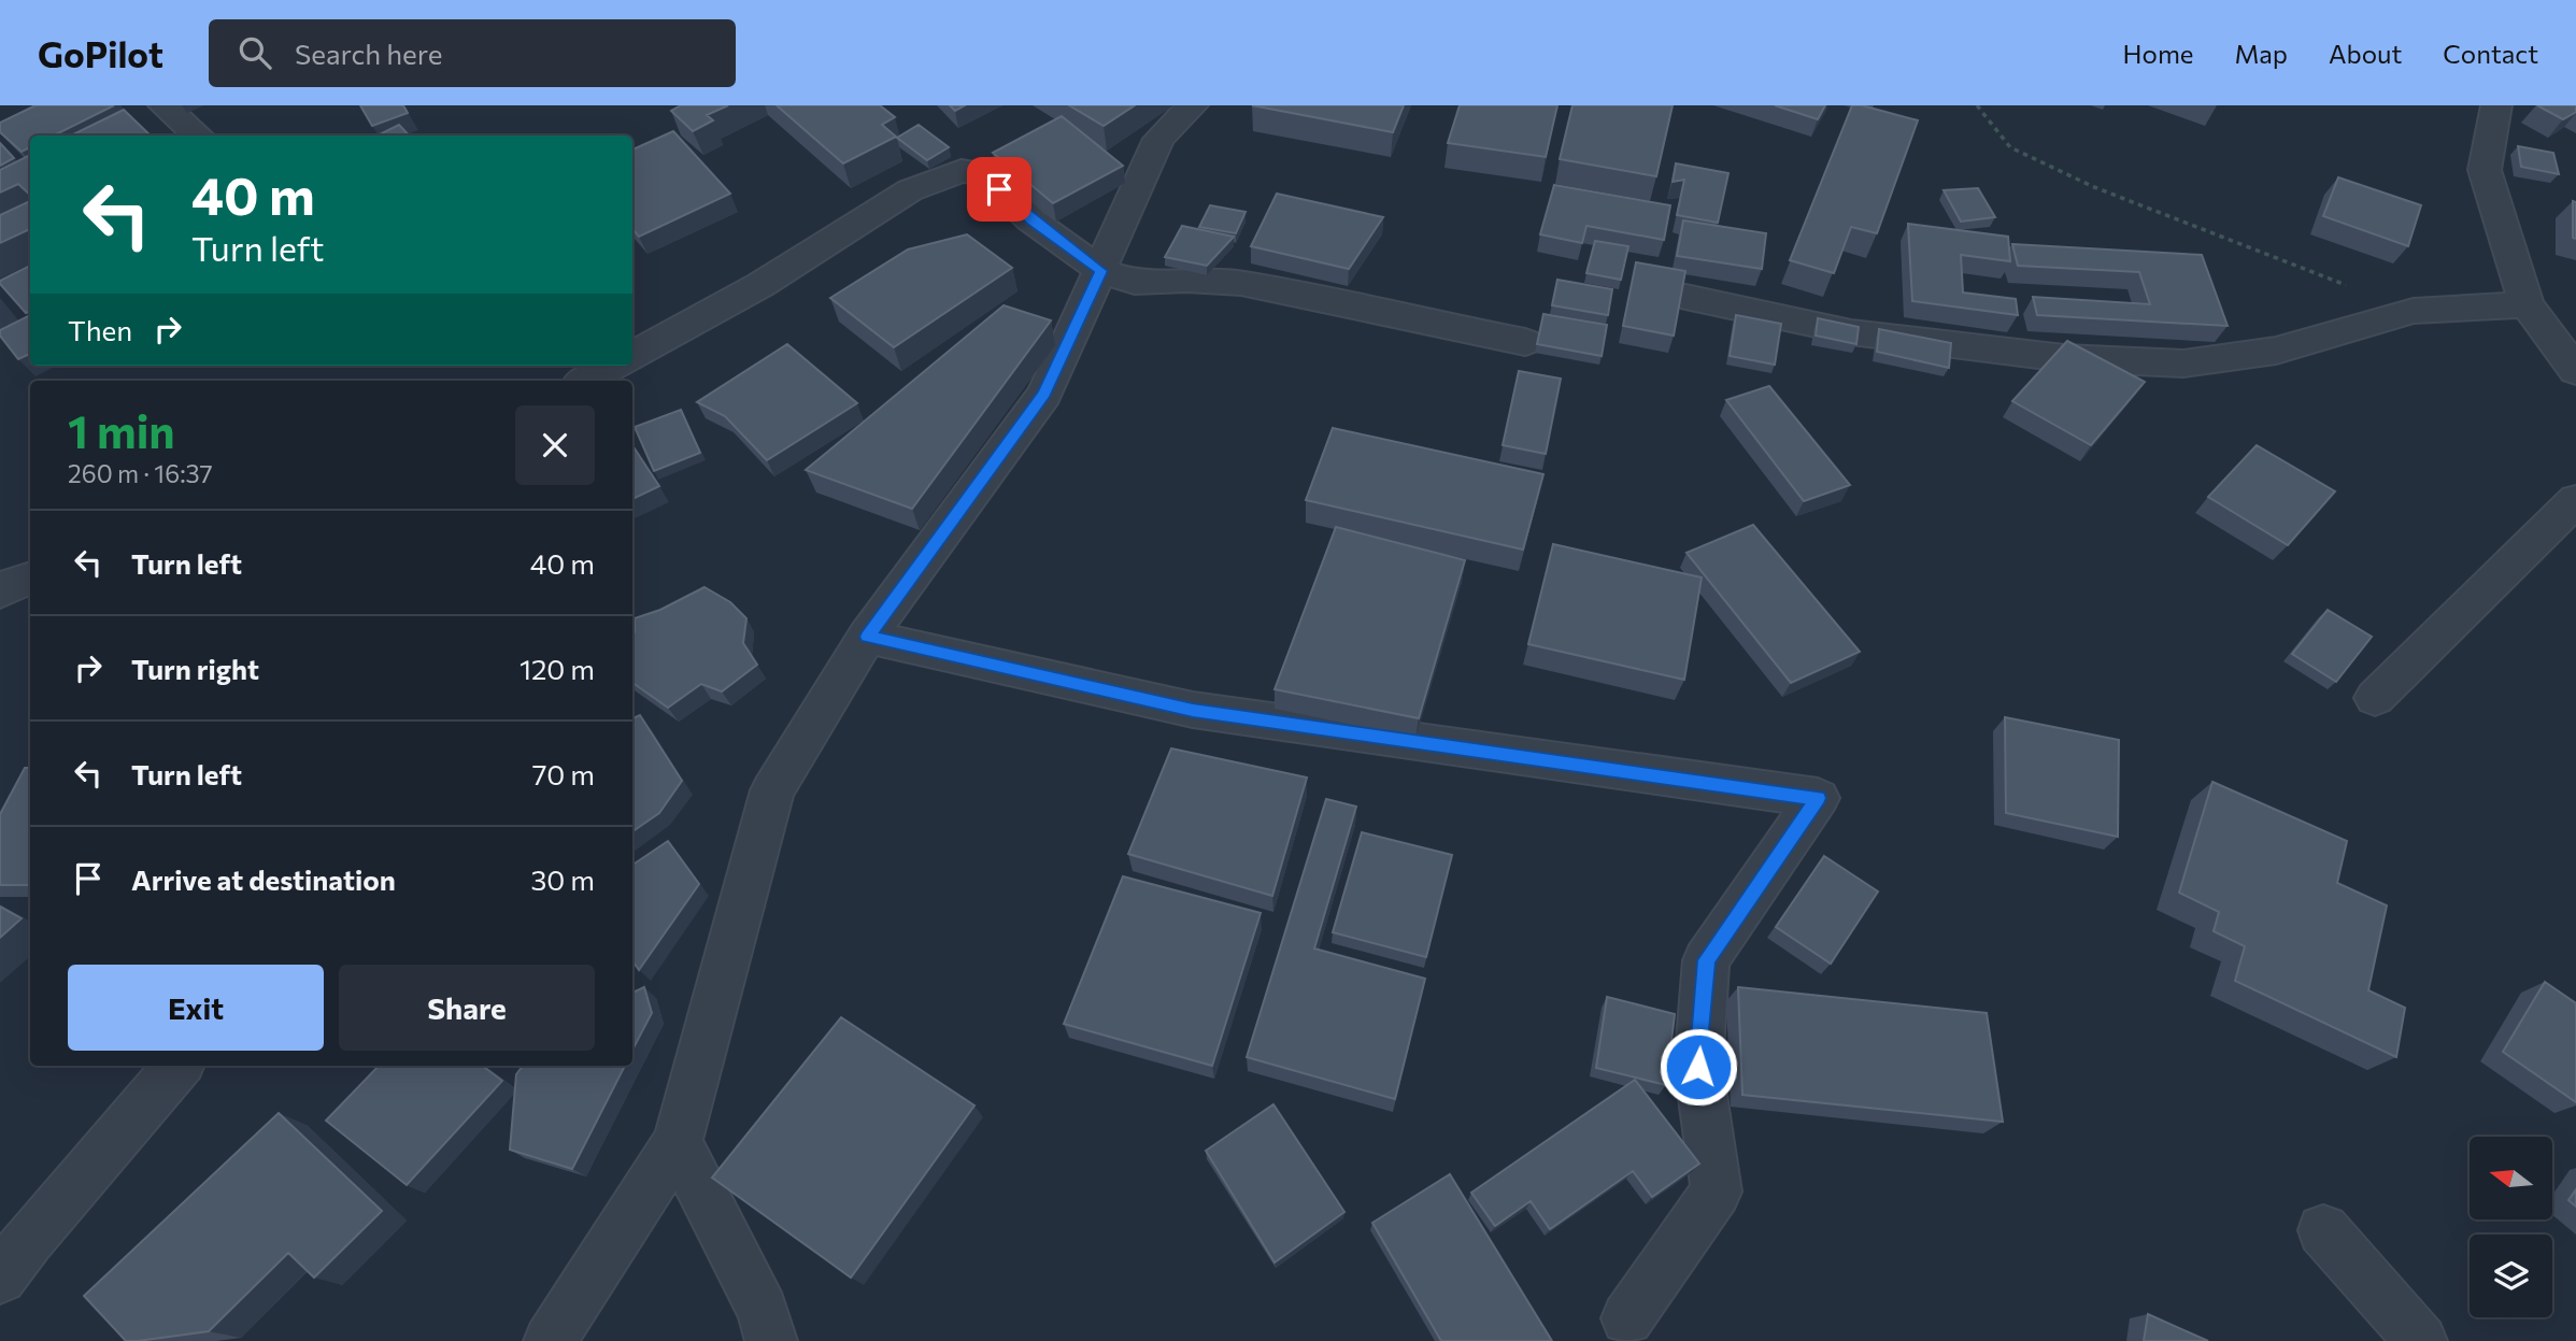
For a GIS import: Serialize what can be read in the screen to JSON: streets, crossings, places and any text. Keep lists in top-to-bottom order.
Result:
{
  "north": "left",
  "page": {
    "header": "GoPilot",
    "search": "Search here",
    "nav": [
      "Home",
      "Map",
      "About",
      "Contact"
    ],
    "turn": ["40 m", "Turn left"],
    "then": "Then",
    "heading": ["1 min", "260 m · 16:37"],
    "list": [
      {
        "name": "Turn left",
        "value": "40 m"
      },
      {
        "name": "Turn right",
        "value": "120 m"
      },
      {
        "name": "Turn left",
        "value": "70 m"
      },
      {
        "name": "Arrive at destination",
        "value": "30 m"
      }
    ],
    "buttons": ["Exit", "Share"]
  }
}
